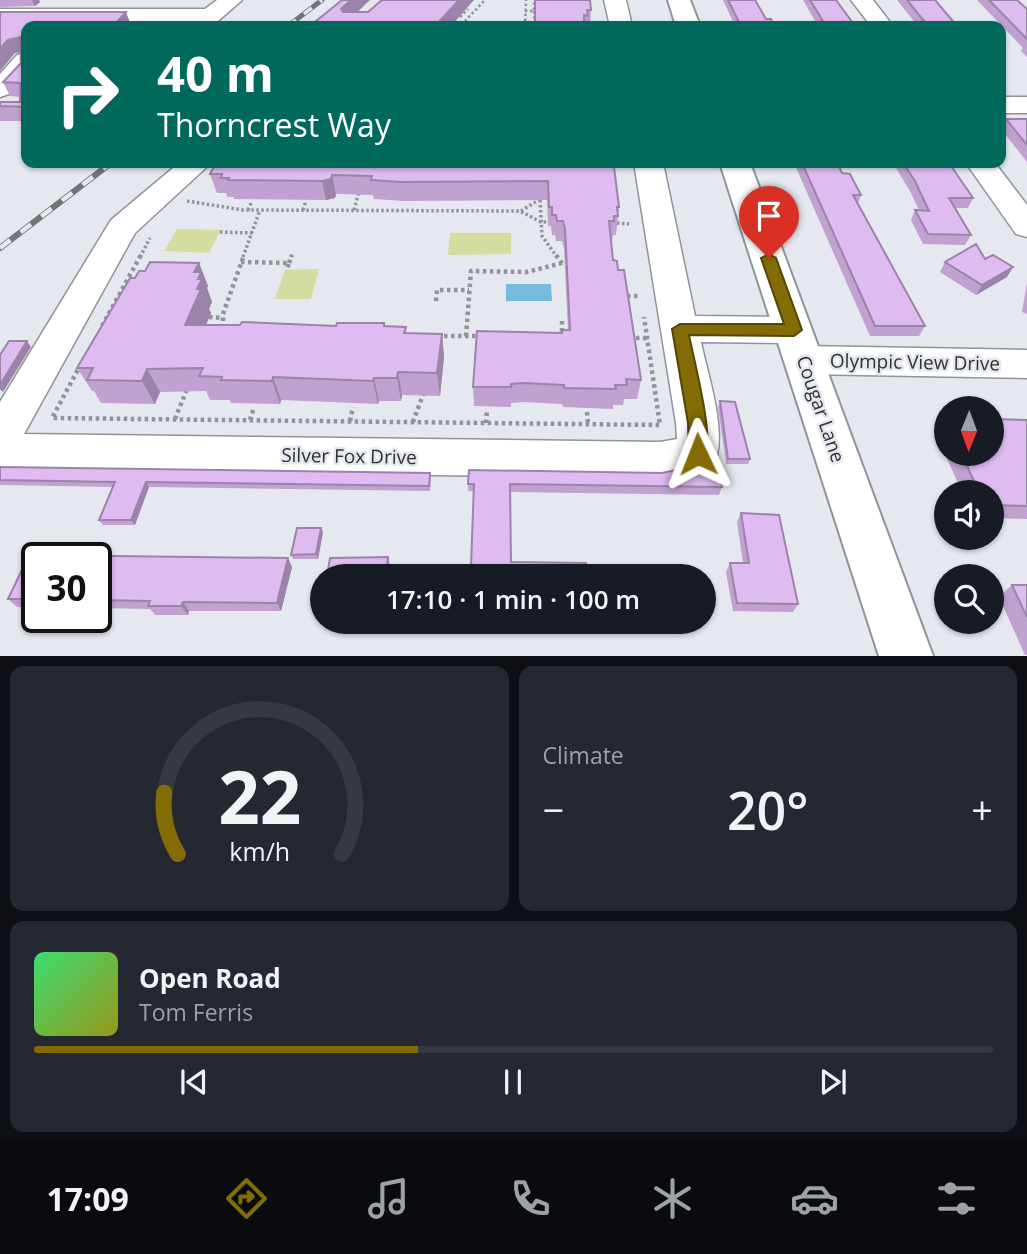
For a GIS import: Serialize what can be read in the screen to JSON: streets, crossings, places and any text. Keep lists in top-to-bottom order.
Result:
{
  "streets": {
    "main road": ["Cougar Lane"],
    "street": ["Olympic View Drive", "Silver Fox Drive"]
  },
  "crossings": [
    ["Olympic View Drive", "Cougar Lane"],
    ["Olympic View Drive", "Silver Fox Drive"]
  ],
  "north": "bottom",
  "page": {
    "turn": ["40 m", "Thorncrest Way"],
    "limit": "30",
    "trip": "17:10 · 1 min · 100 m",
    "tile": "Climate",
    "heat": ["−", "20°", "+"],
    "song": ["Open Road", "Tom Ferris"],
    "tabs": "17:09",
    "gauge": ["22", "km/h"]
  }
}
